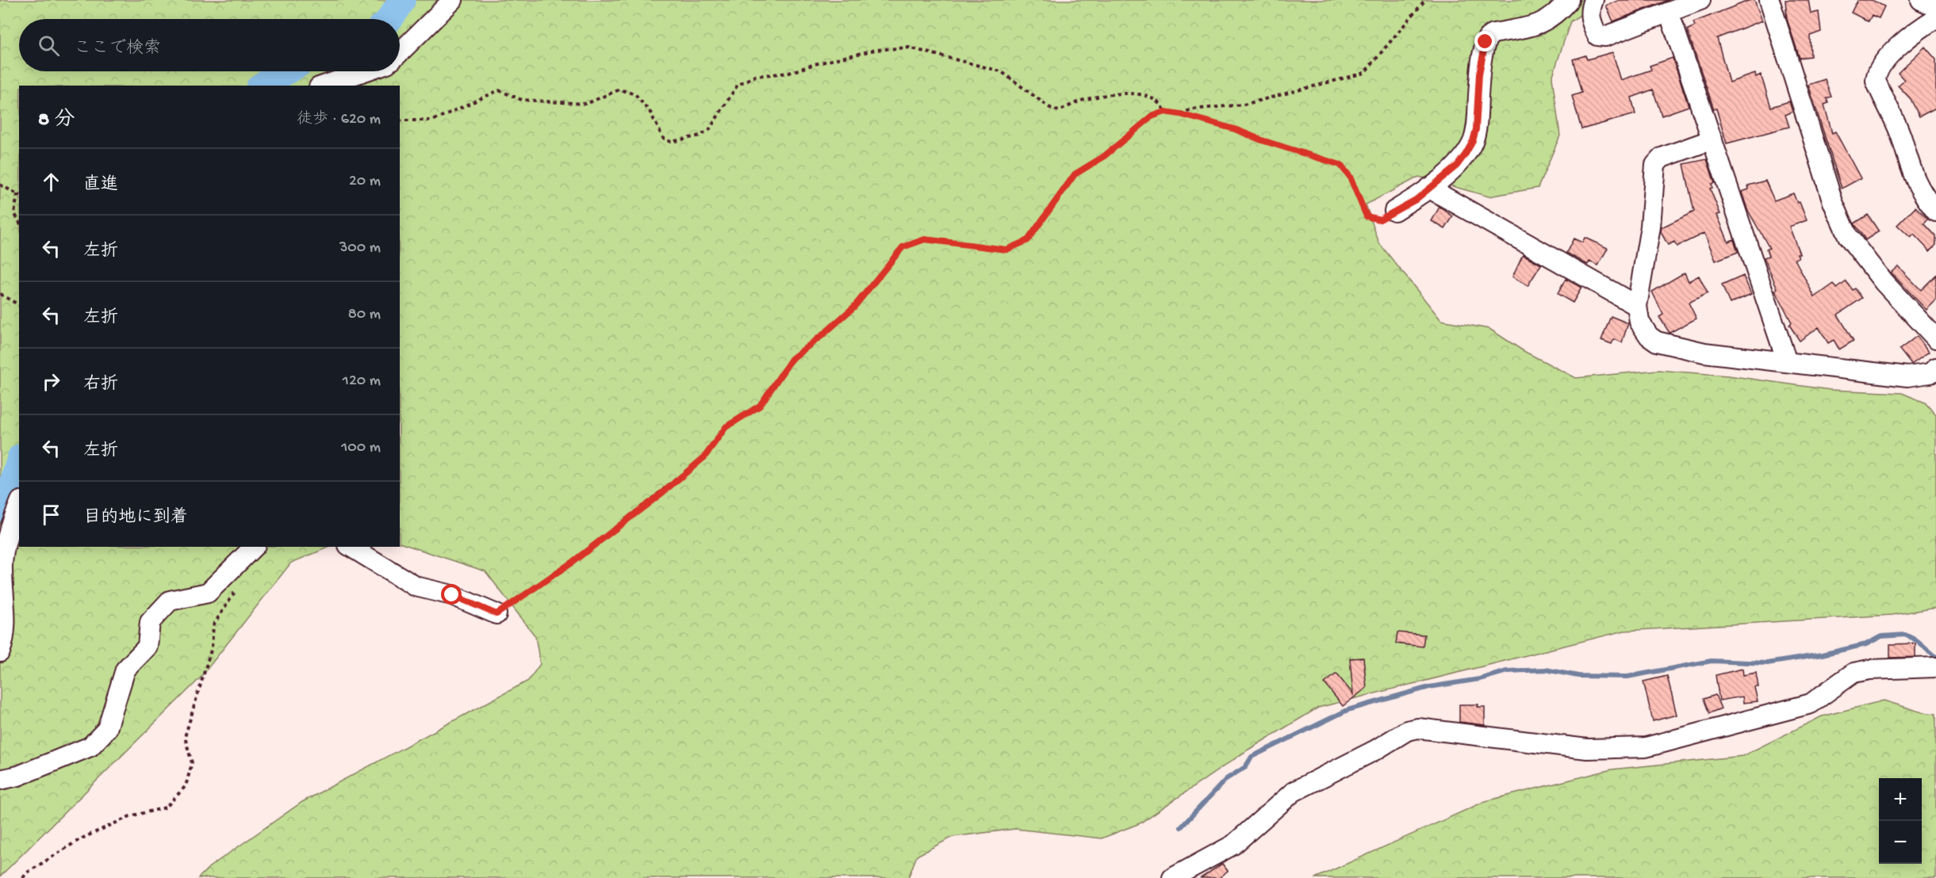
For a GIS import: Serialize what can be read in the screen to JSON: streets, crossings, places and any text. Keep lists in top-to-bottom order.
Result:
{
  "page": {
    "search": "ここで検索",
    "heading": ["8 分", "徒歩 · 620 m"],
    "list": [
      ["直進", "20 m"],
      ["左折", "300 m"],
      ["左折", "80 m"],
      ["右折", "120 m"],
      ["左折", "100 m"],
      "目的地に到着"
    ],
    "map_buttons": ["+", "−"]
  }
}
